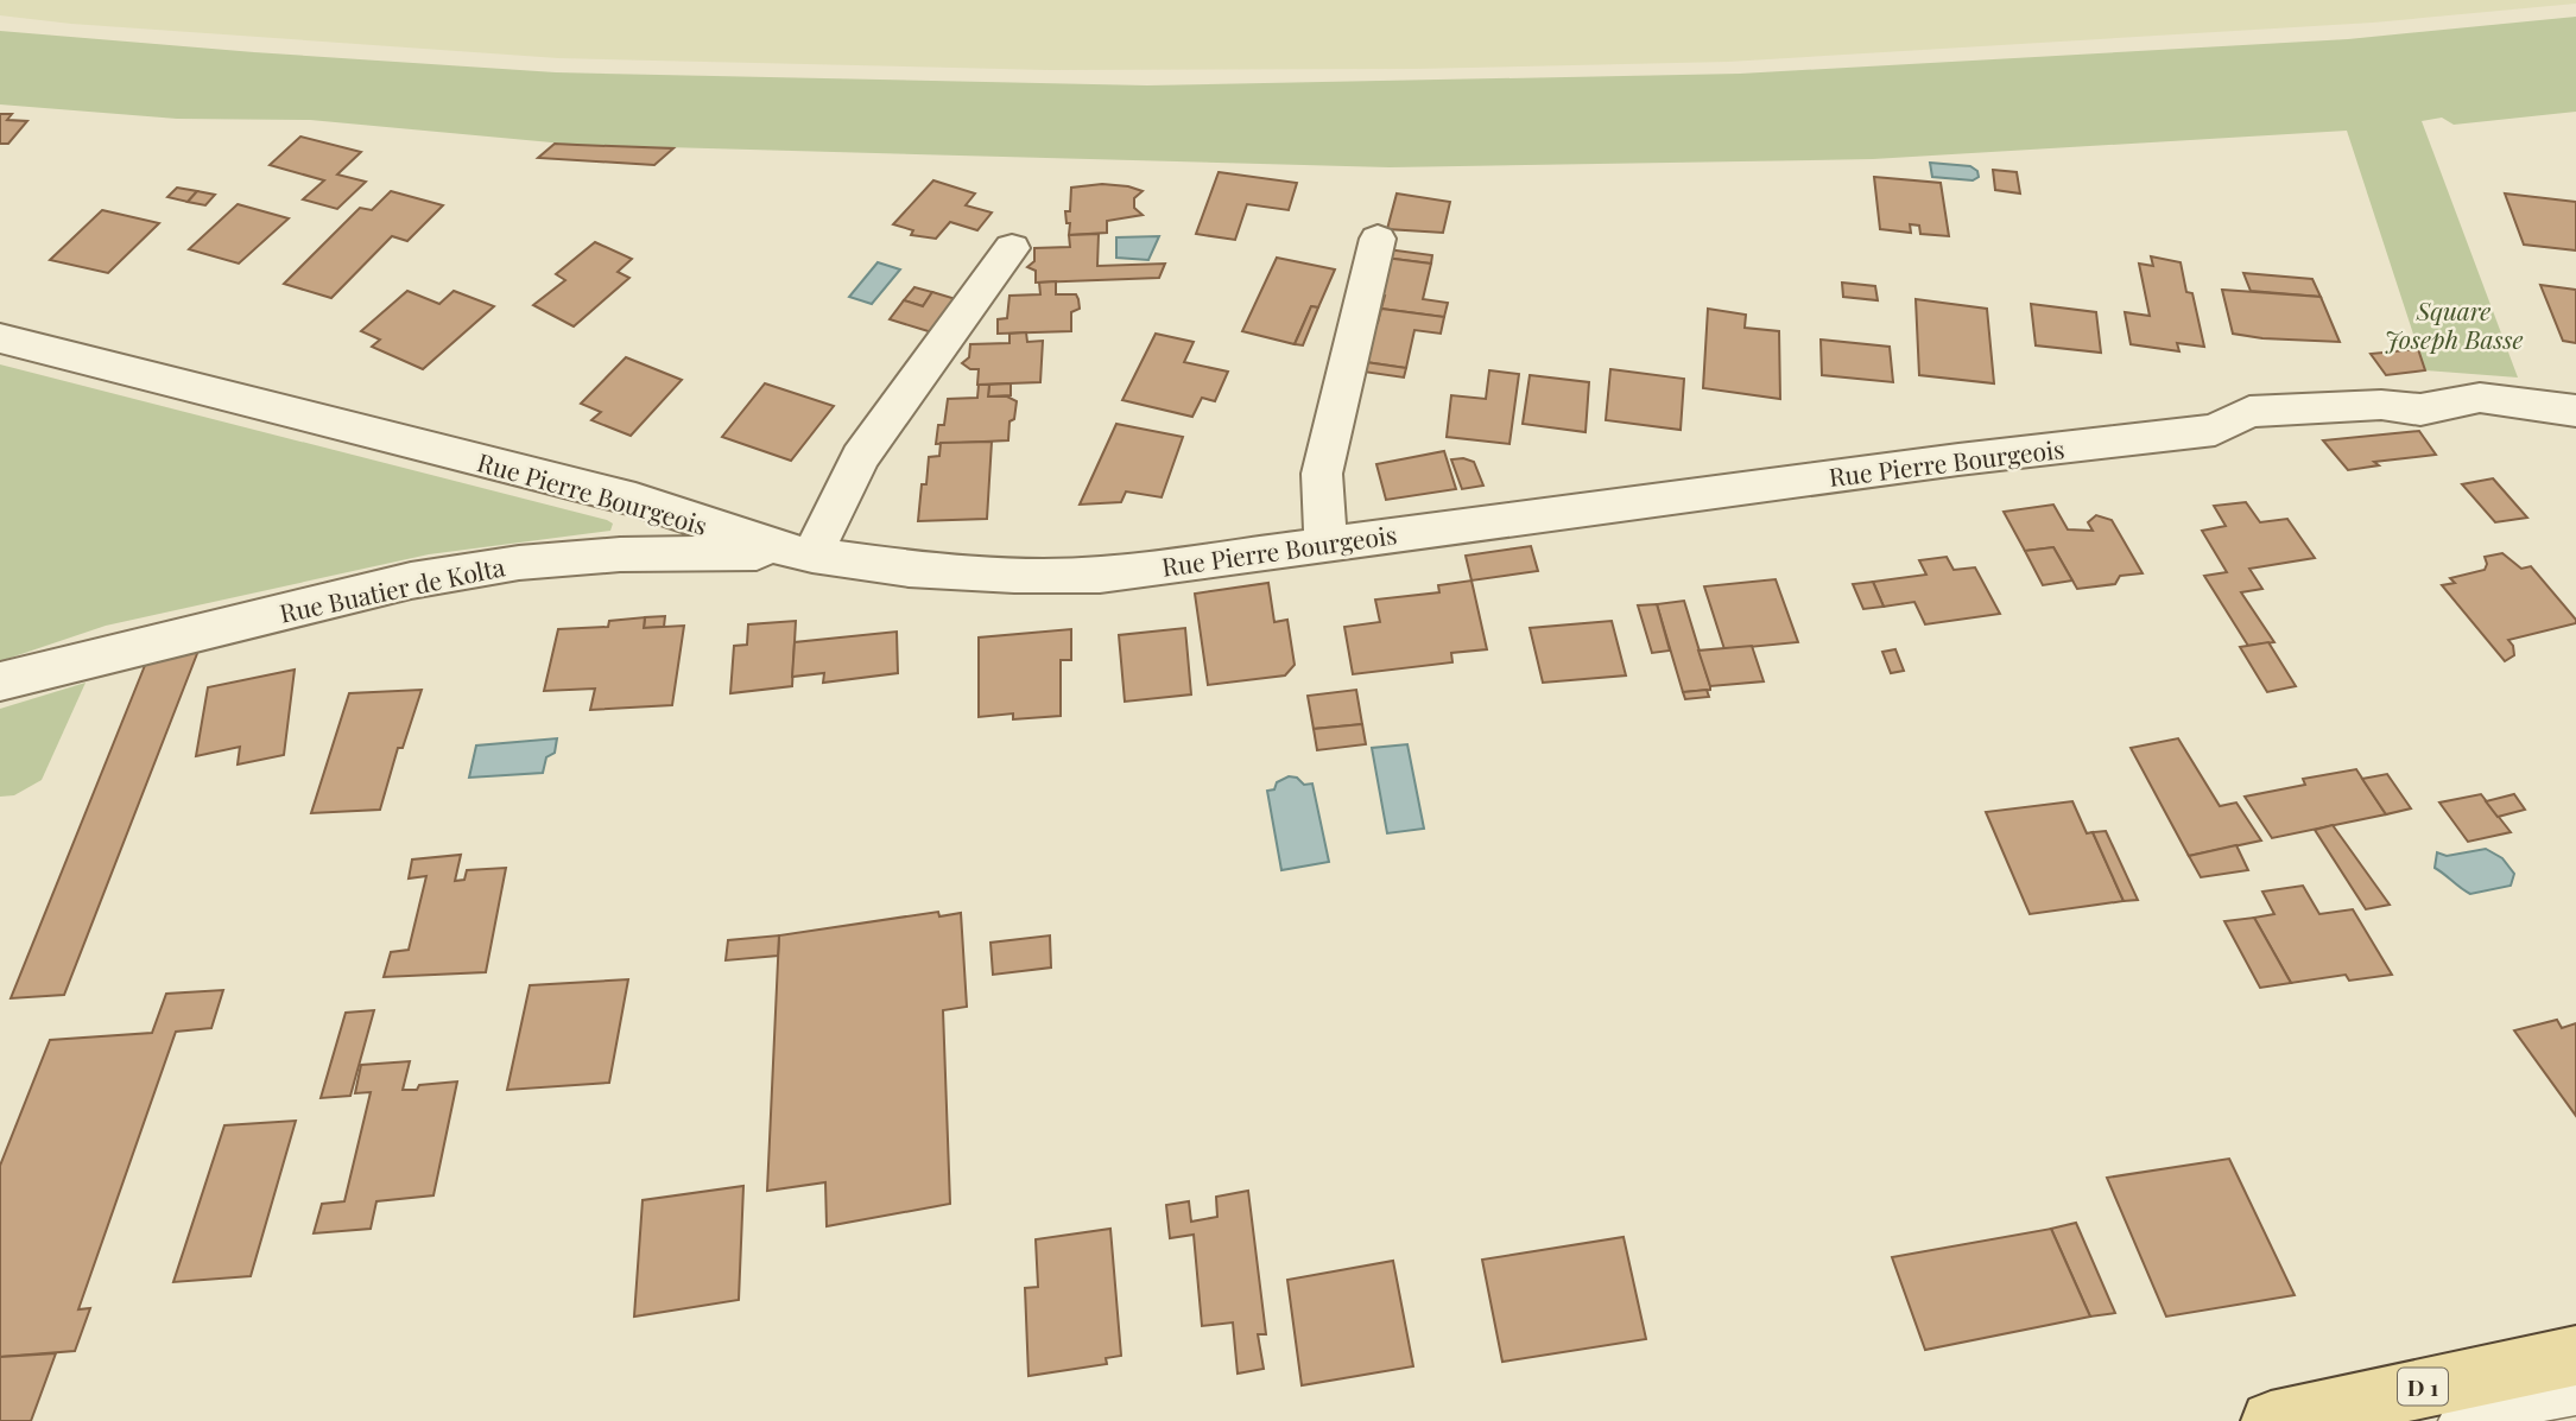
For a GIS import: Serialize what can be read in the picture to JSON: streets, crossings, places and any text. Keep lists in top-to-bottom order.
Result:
{
  "streets": {
    "main road": ["D 1"],
    "street": ["Rue Pierre Bourgeois", "Rue Buatier de Kolta"]
  },
  "crossings": [
    ["Rue Pierre Bourgeois", "Rue Buatier de Kolta"]
  ],
  "parks": ["Square Joseph Basse"]
}
